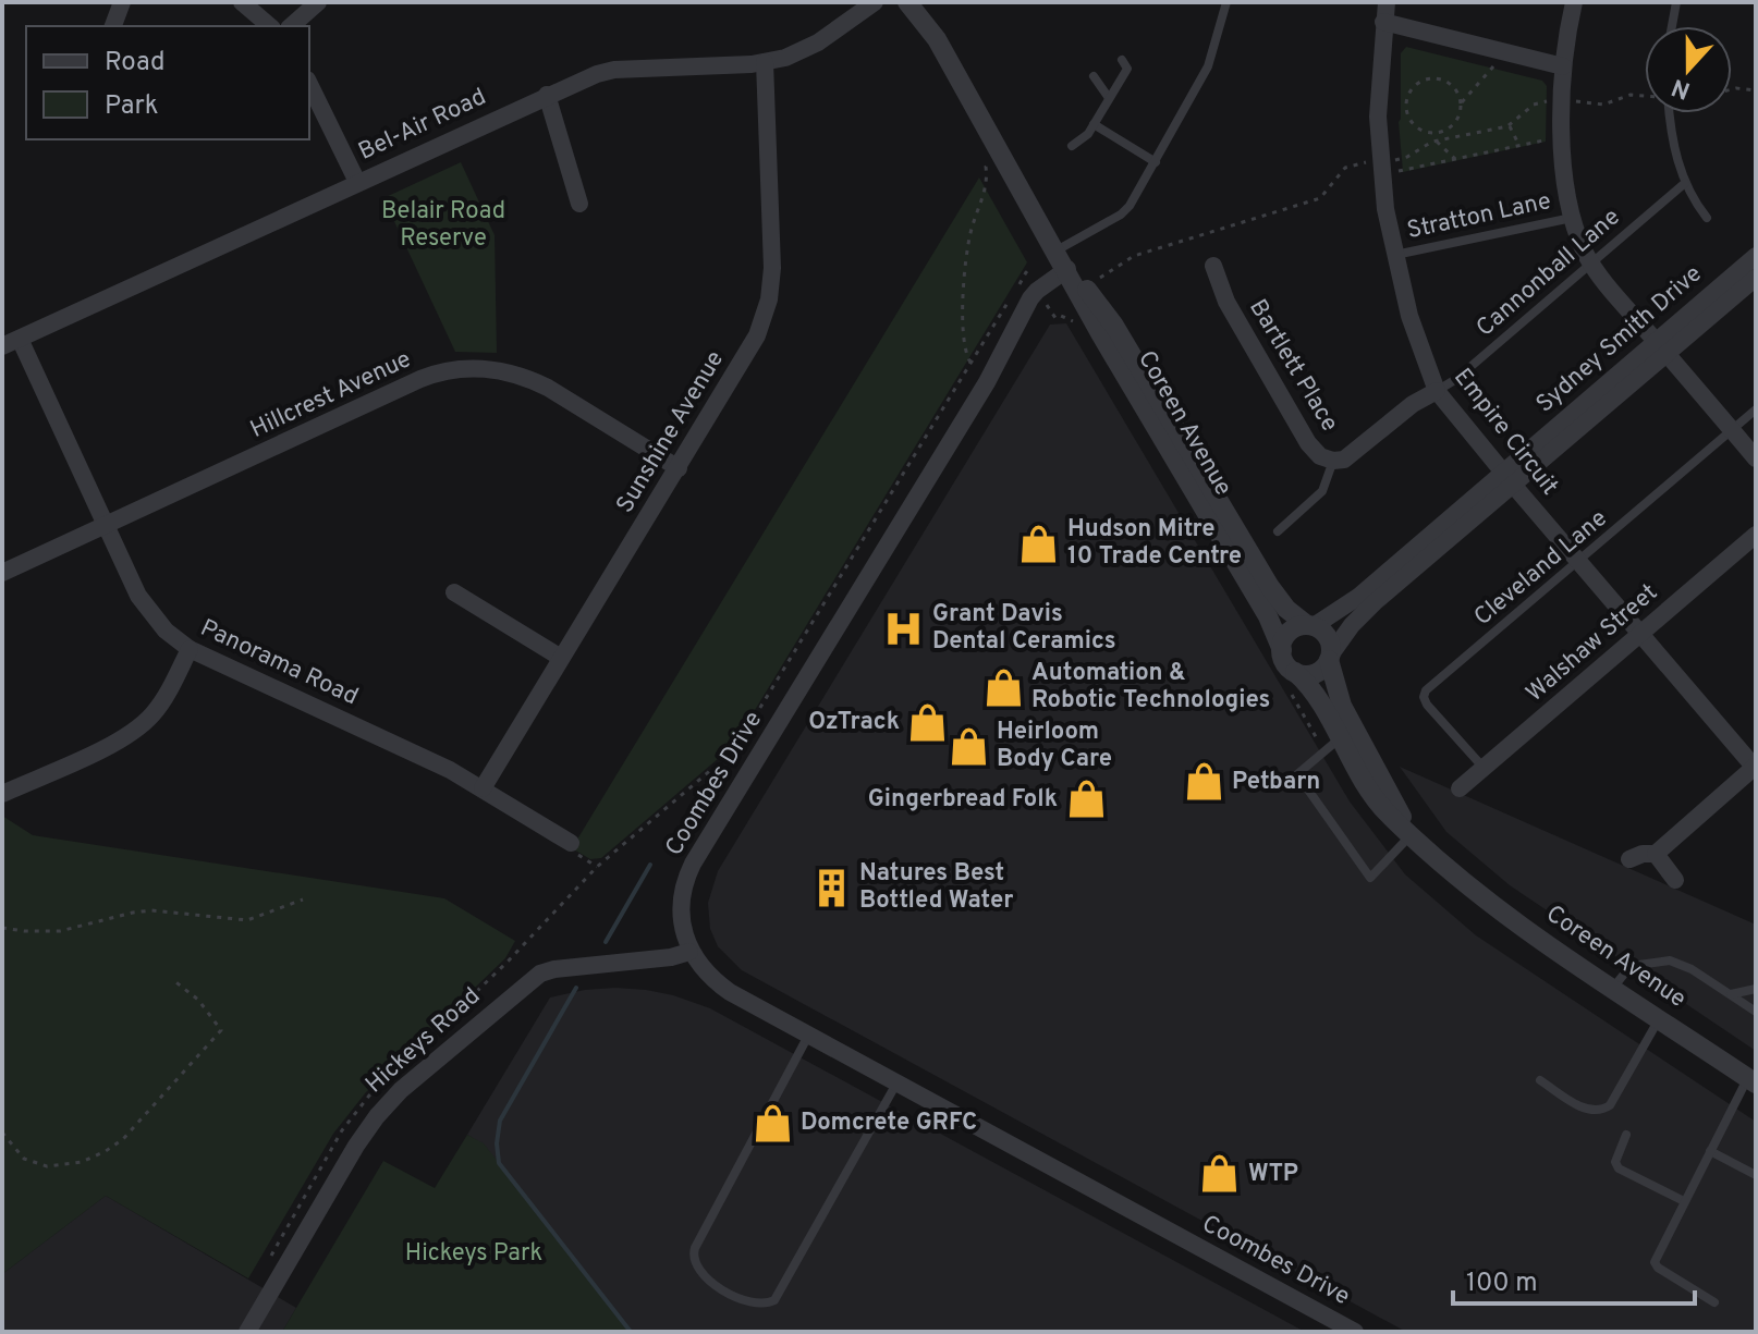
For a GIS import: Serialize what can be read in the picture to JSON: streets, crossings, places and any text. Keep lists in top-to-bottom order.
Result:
{
  "streets": {
    "street": [
      "Bel-Air Road",
      "Sydney Smith Drive",
      "Bartlett Place",
      "Hillcrest Avenue",
      "Coreen Avenue",
      "Sunshine Avenue",
      "Empire Circuit",
      "Walshaw Street",
      "Panorama Road",
      "Coombes Drive",
      "Hickeys Road"
    ],
    "lane": ["Stratton Lane", "Cannonball Lane", "Cleveland Lane"]
  },
  "crossings": [
    ["Bel-Air Road", "Sunshine Avenue"],
    ["Bel-Air Road", "Panorama Road"],
    ["Stratton Lane", "Empire Circuit"],
    ["Cannonball Lane", "Bartlett Place"],
    ["Cannonball Lane", "Empire Circuit"],
    ["Sydney Smith Drive", "Coreen Avenue"],
    ["Sydney Smith Drive", "Empire Circuit"],
    ["Bartlett Place", "Empire Circuit"],
    ["Hillcrest Avenue", "Sunshine Avenue"],
    ["Hillcrest Avenue", "Panorama Road"],
    ["Coreen Avenue", "Coombes Drive"],
    ["Sunshine Avenue", "Panorama Road"],
    ["Empire Circuit", "Cleveland Lane"],
    ["Empire Circuit", "Walshaw Street"],
    ["Cleveland Lane", "Walshaw Street"],
    ["Coombes Drive", "Hickeys Road"]
  ],
  "parks": ["Belair Road Reserve", "Hickeys Park"],
  "places": {
    "shop": [
      "Hudson Mitre 10 Trade Centre",
      "Automation & Robotic Technologies",
      "OzTrack",
      "Heirloom Body Care",
      "Petbarn",
      "Gingerbread Folk",
      "Domcrete GRFC",
      "WTP"
    ],
    "hospital": ["Grant Davis Dental Ceramics"],
    "building": ["Natures Best Bottled Water"]
  },
  "legend": ["Road", "Park"],
  "scale_bar": "100 m",
  "north": "bottom"
}
